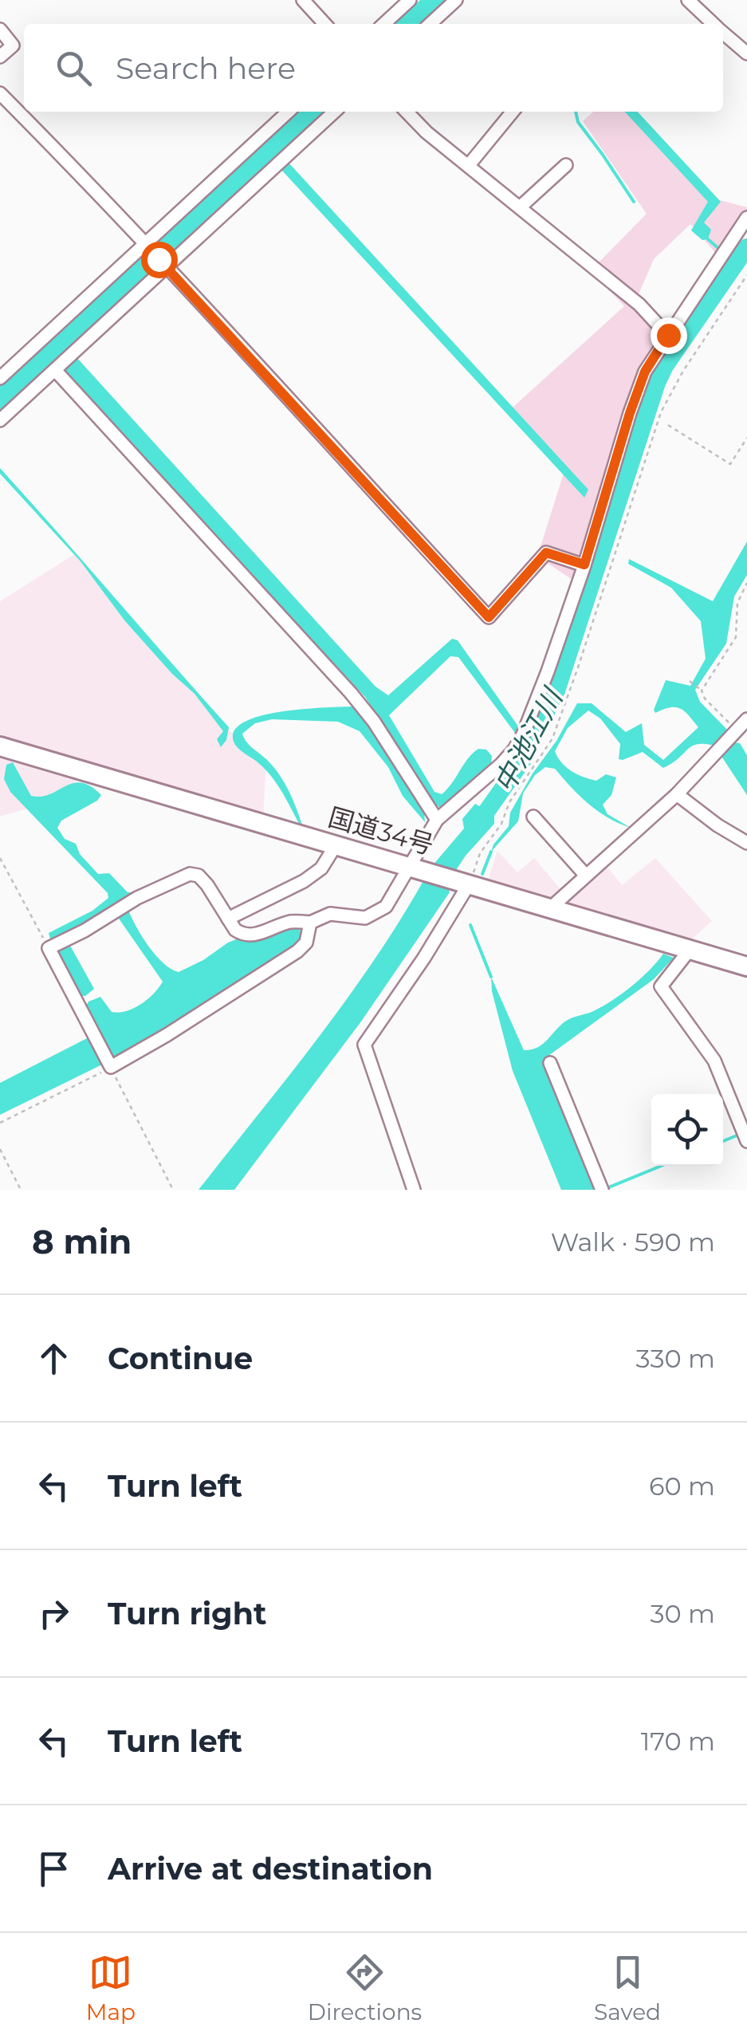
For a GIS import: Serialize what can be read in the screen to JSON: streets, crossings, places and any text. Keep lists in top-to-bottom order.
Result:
{
  "streets": {
    "highway": ["国道34号"]
  },
  "water": ["中池江川"],
  "page": {
    "search": "Search here",
    "heading": ["8 min", "Walk · 590 m"],
    "list": [
      ["Continue", "330 m"],
      ["Turn left", "60 m"],
      ["Turn right", "30 m"],
      ["Turn left", "170 m"],
      "Arrive at destination"
    ],
    "nav": ["Map", "Directions", "Saved"]
  }
}
